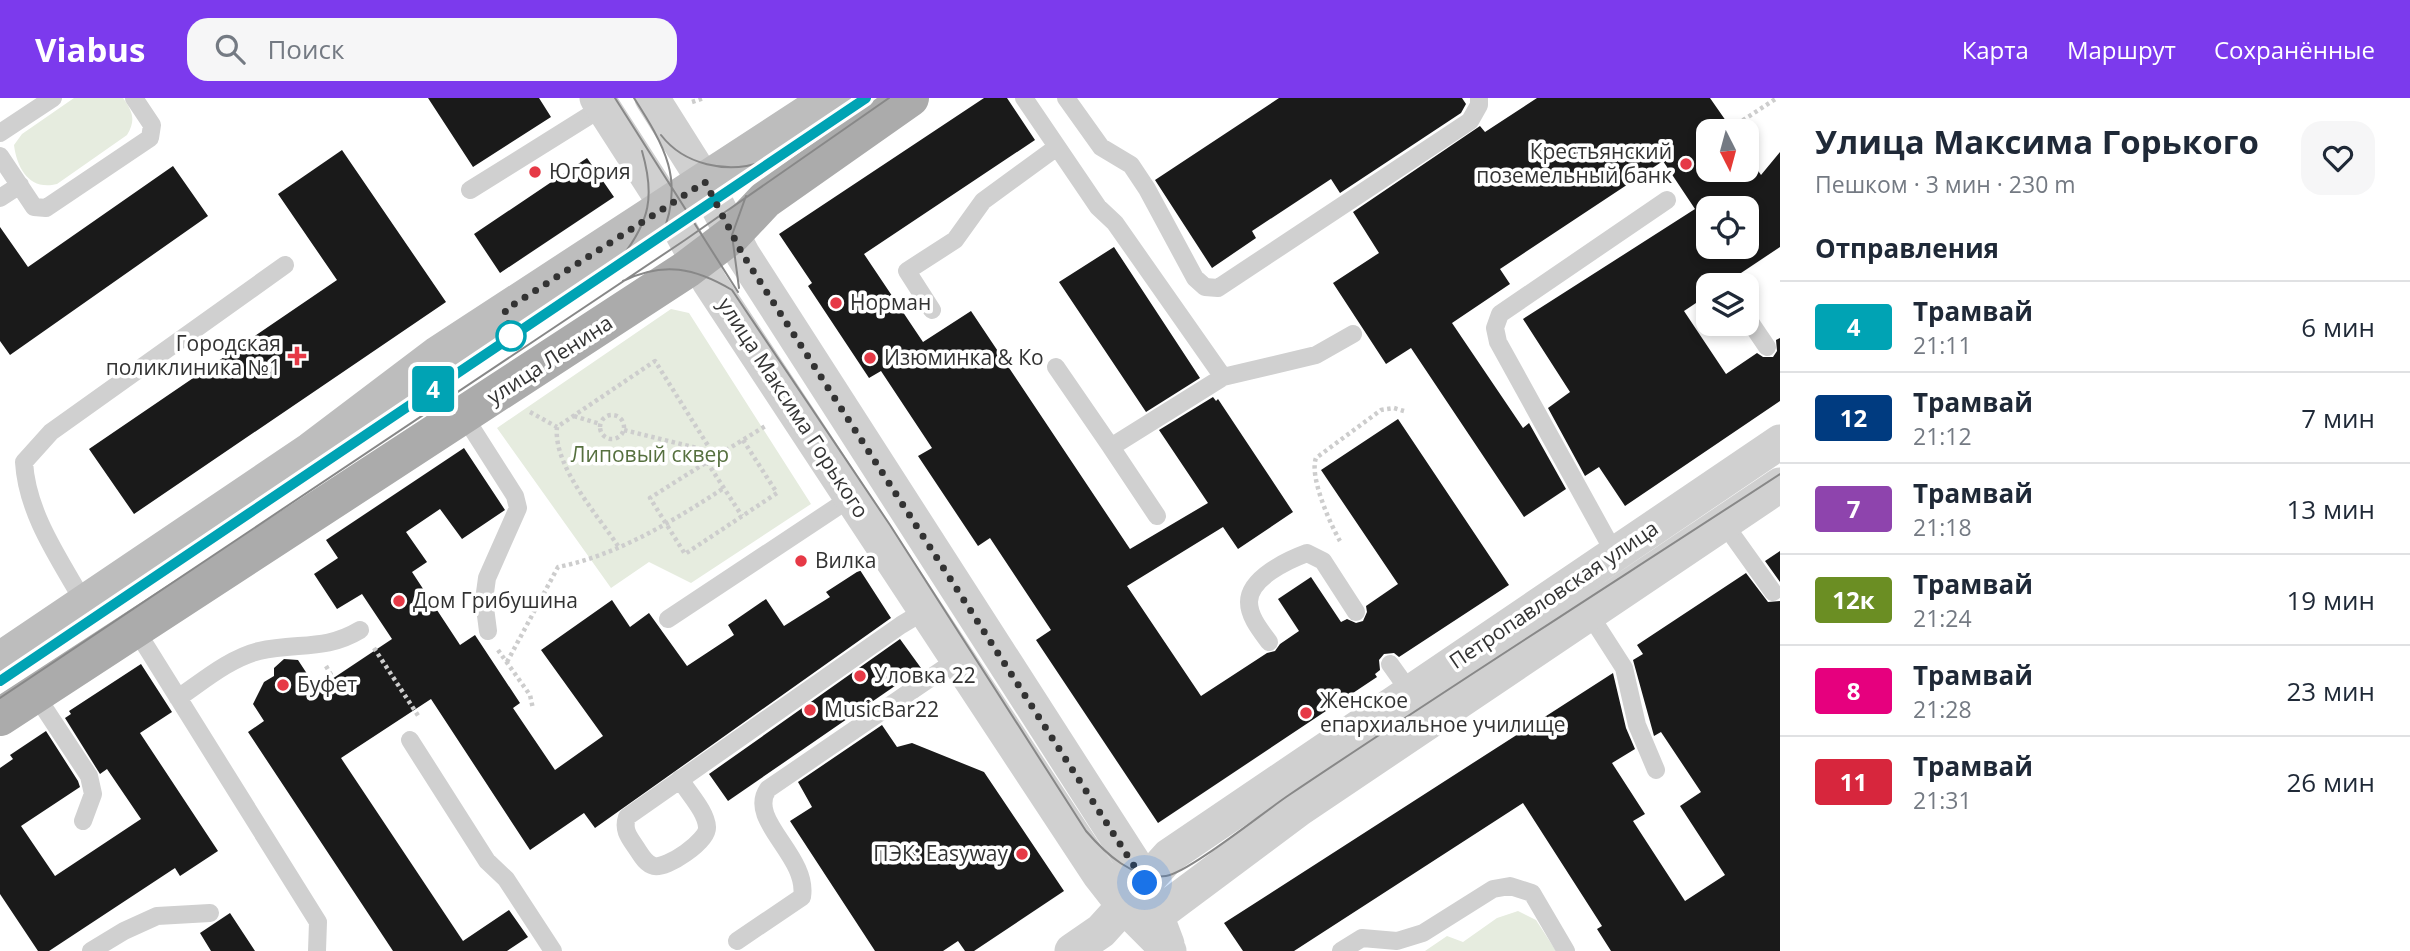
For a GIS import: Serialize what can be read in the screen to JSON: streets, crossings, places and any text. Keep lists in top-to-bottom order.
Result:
{
  "streets": {
    "main road": ["улица Ленина"],
    "street": ["улица Максима Горького", "Петропавловская улица"]
  },
  "crossings": [
    ["улица Ленина", "улица Максима Горького"],
    ["улица Максима Горького", "Петропавловская улица"]
  ],
  "parks": ["Липовый сквер"],
  "places": {
    "other": [
      "Крестьянский поземельный банк",
      "Югория",
      "Норман",
      "Изюминка & Ко",
      "Вилка",
      "Дом Грибушина",
      "Уловка 22",
      "Буфет",
      "MusicBar22",
      "Женское епархиальное училище",
      "ПЭК: Easyway"
    ],
    "health": ["Городская поликлиника №1"]
  },
  "lines": ["tram line 4"],
  "north": "bottom",
  "page": {
    "header": "Viabus",
    "search": "Поиск",
    "nav": ["Карта", "Маршрут", "Сохранённые"],
    "on_map": "4",
    "heading": [
      ["Улица Максима Горького", "Пешком · 3 мин · 230 m"],
      "Отправления"
    ],
    "list": [
      {
        "mark": "4",
        "name": "Трамвай",
        "note": "21:11",
        "value": "6 мин"
      },
      {
        "mark": "12",
        "name": "Трамвай",
        "note": "21:12",
        "value": "7 мин"
      },
      {
        "mark": "7",
        "name": "Трамвай",
        "note": "21:18",
        "value": "13 мин"
      },
      {
        "mark": "12к",
        "name": "Трамвай",
        "note": "21:24",
        "value": "19 мин"
      },
      {
        "mark": "8",
        "name": "Трамвай",
        "note": "21:28",
        "value": "23 мин"
      },
      {
        "mark": "11",
        "name": "Трамвай",
        "note": "21:31",
        "value": "26 мин"
      }
    ]
  }
}
